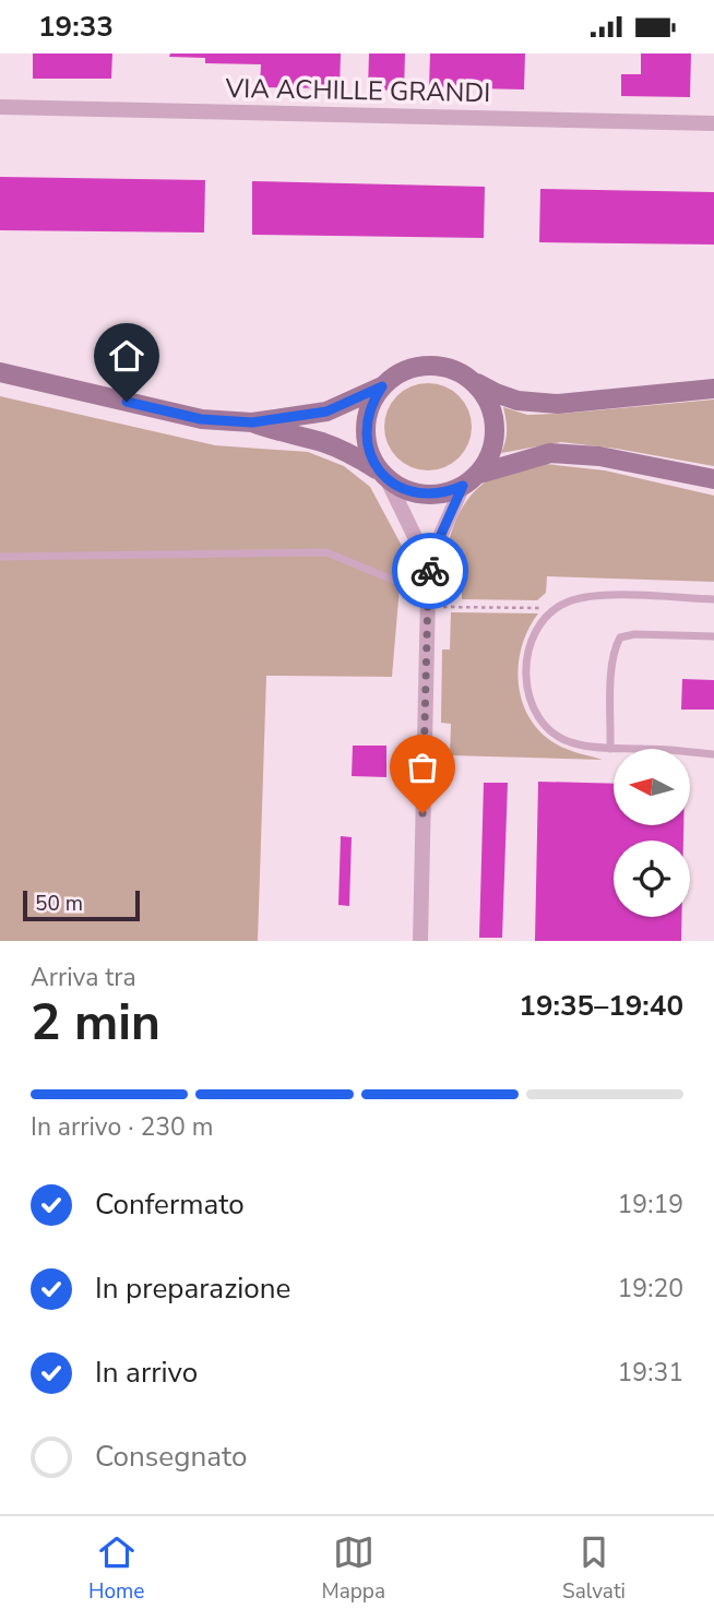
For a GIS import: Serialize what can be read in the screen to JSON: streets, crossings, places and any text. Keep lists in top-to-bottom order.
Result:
{
  "streets": {
    "street": ["VIA ACHILLE GRANDI"]
  },
  "scale_bar": "50 m",
  "north": "left",
  "page": {
    "status": "19:33",
    "scale": "50 m",
    "heading": ["2 min", "Arriva tra", "19:35–19:40"],
    "bar": "In arrivo · 230 m",
    "list": [
      ["Confermato", "19:19"],
      ["In preparazione", "19:20"],
      ["In arrivo", "19:31"],
      "Consegnato"
    ],
    "tabs": ["Home", "Mappa", "Salvati"]
  }
}
